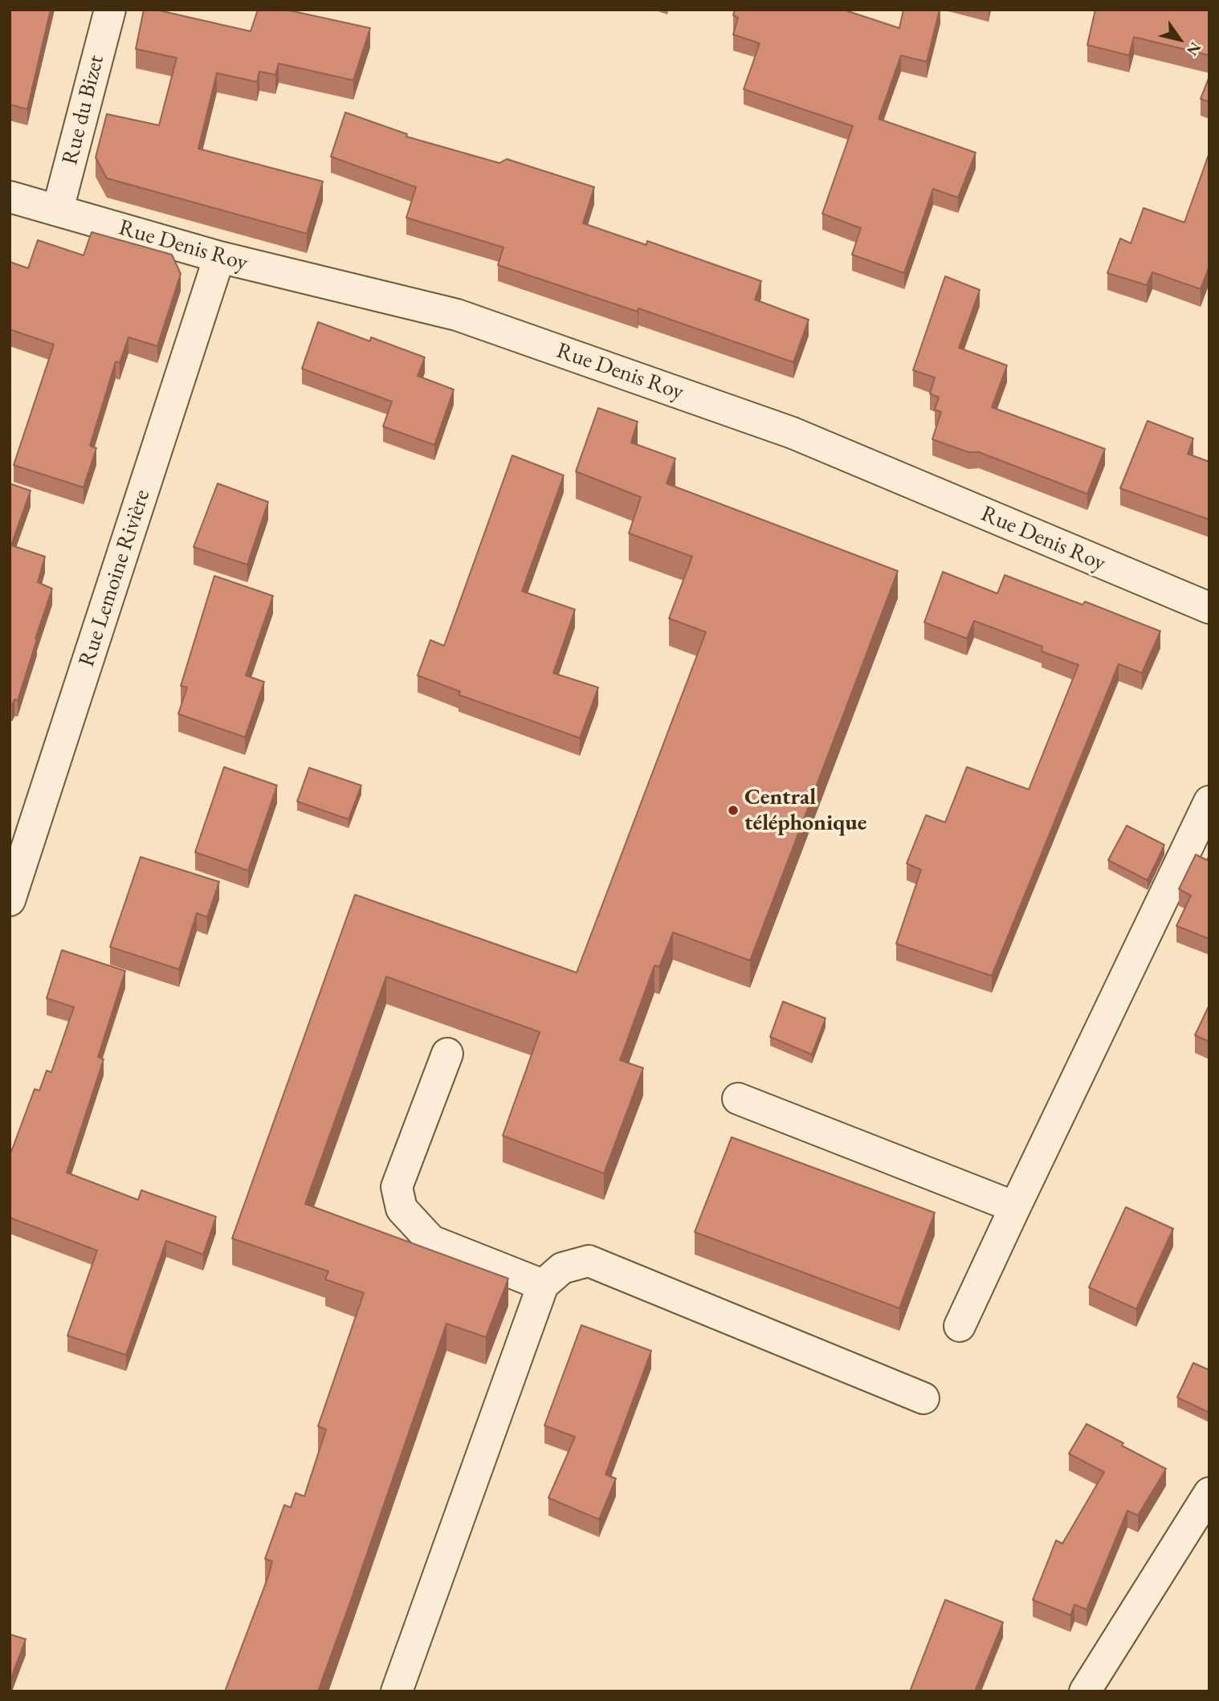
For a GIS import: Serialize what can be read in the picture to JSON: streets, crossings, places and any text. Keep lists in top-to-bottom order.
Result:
{
  "streets": {
    "street": ["Rue du Bizet", "Rue Denis Roy", "Rue Lemoine Rivière"]
  },
  "crossings": [
    ["Rue du Bizet", "Rue Denis Roy"],
    ["Rue Denis Roy", "Rue Lemoine Rivière"]
  ],
  "places": ["Central téléphonique"],
  "north": "bottom right"
}
